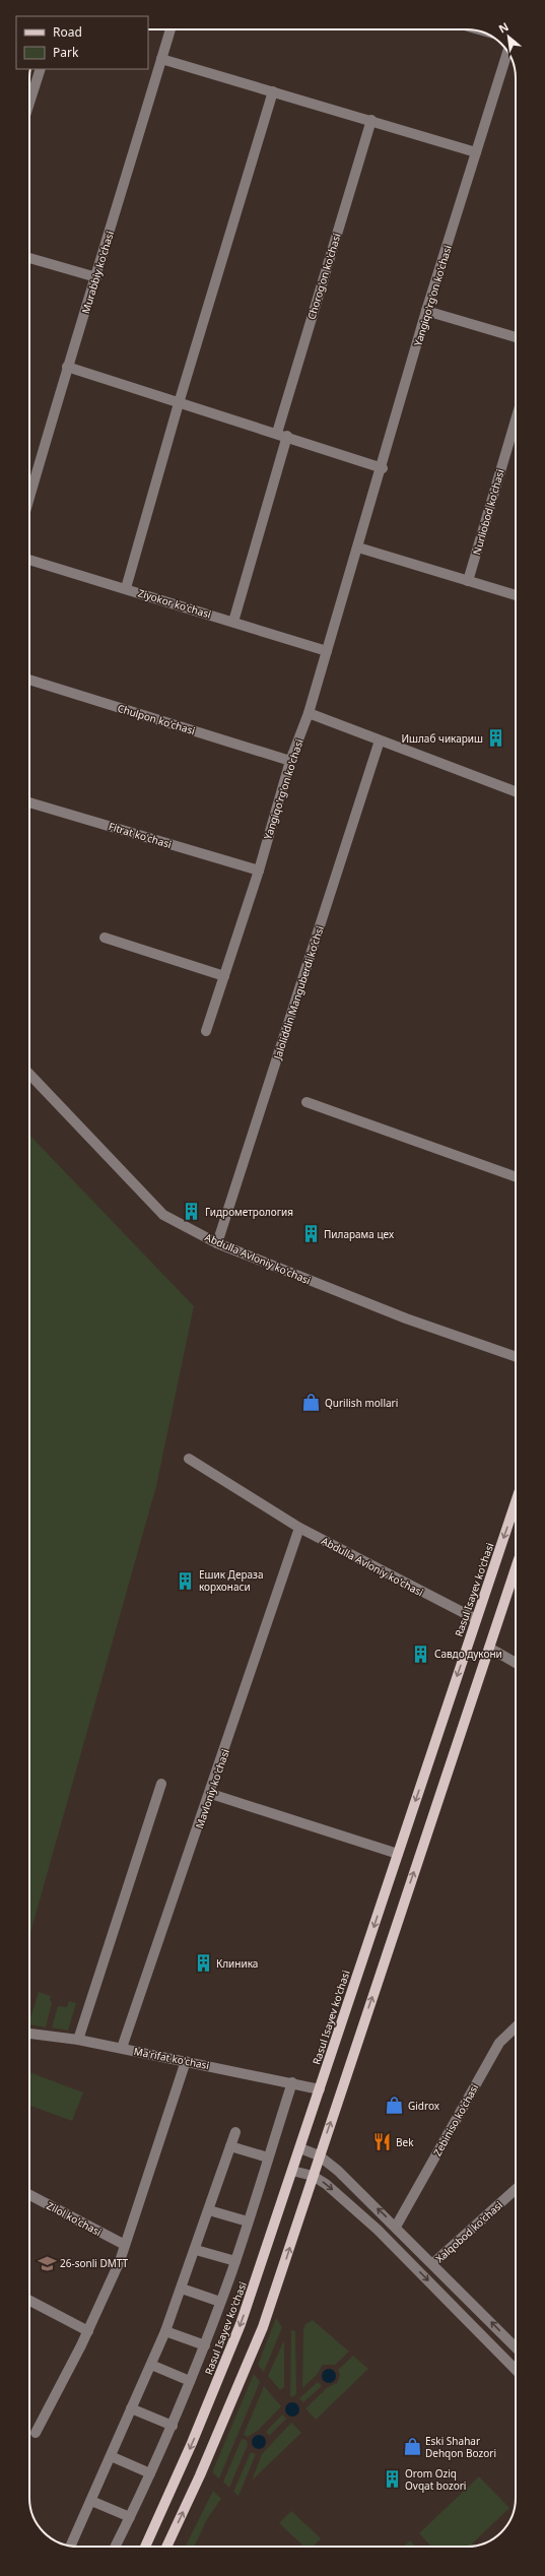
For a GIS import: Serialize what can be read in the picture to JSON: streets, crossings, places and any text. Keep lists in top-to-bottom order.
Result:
{
  "streets": {
    "main road": ["Rasul Isayev ko'chasi"],
    "street": [
      "Murabbiy ko'chasi",
      "Chorog'on ko'chasi",
      "Yangiqo'rg'on ko'chasi",
      "Nurliobod ko'chasi",
      "Ziyokor ko'chasi",
      "Chulpon ko'chasi",
      "Fitrat ko'chasi",
      "Jaloliddin Manguberdi ko'chsi",
      "Abdulla Avloniy ko'chasi",
      "Mavloniy ko'chasi",
      "Ma'rifat ko'chasi",
      "Zebiniso ko'chasi",
      "Zilol ko'chasi",
      "Xalqobod ko'chasi"
    ]
  },
  "crossings": [
    ["Chorog'on ko'chasi", "Ziyokor ko'chasi"],
    ["Yangiqo'rg'on ko'chasi", "Ziyokor ko'chasi"],
    ["Yangiqo'rg'on ko'chasi", "Chulpon ko'chasi"],
    ["Yangiqo'rg'on ko'chasi", "Fitrat ko'chasi"],
    ["Jaloliddin Manguberdi ko'chsi", "Abdulla Avloniy ko'chasi"],
    ["Abdulla Avloniy ko'chasi", "Rasul Isayev ko'chasi"],
    ["Abdulla Avloniy ko'chasi", "Mavloniy ko'chasi"],
    ["Rasul Isayev ko'chasi", "Ma'rifat ko'chasi"],
    ["Mavloniy ko'chasi", "Ma'rifat ko'chasi"]
  ],
  "places": {
    "building": [
      "Ишлаб чикариш",
      "Гидрометрология",
      "Пиларама цех",
      "Ешик Дераза корхонаси",
      "Савдо дукони",
      "Клиника",
      "Orom Oziq Ovqat bozori"
    ],
    "shop": ["Qurilish mollari", "Gidrox", "Eski Shahar Dehqon Bozori"],
    "restaurant": ["Bek"],
    "school or university": ["26-sonli DMTT"]
  },
  "legend": ["Road", "Park"],
  "north": "top left"
}
